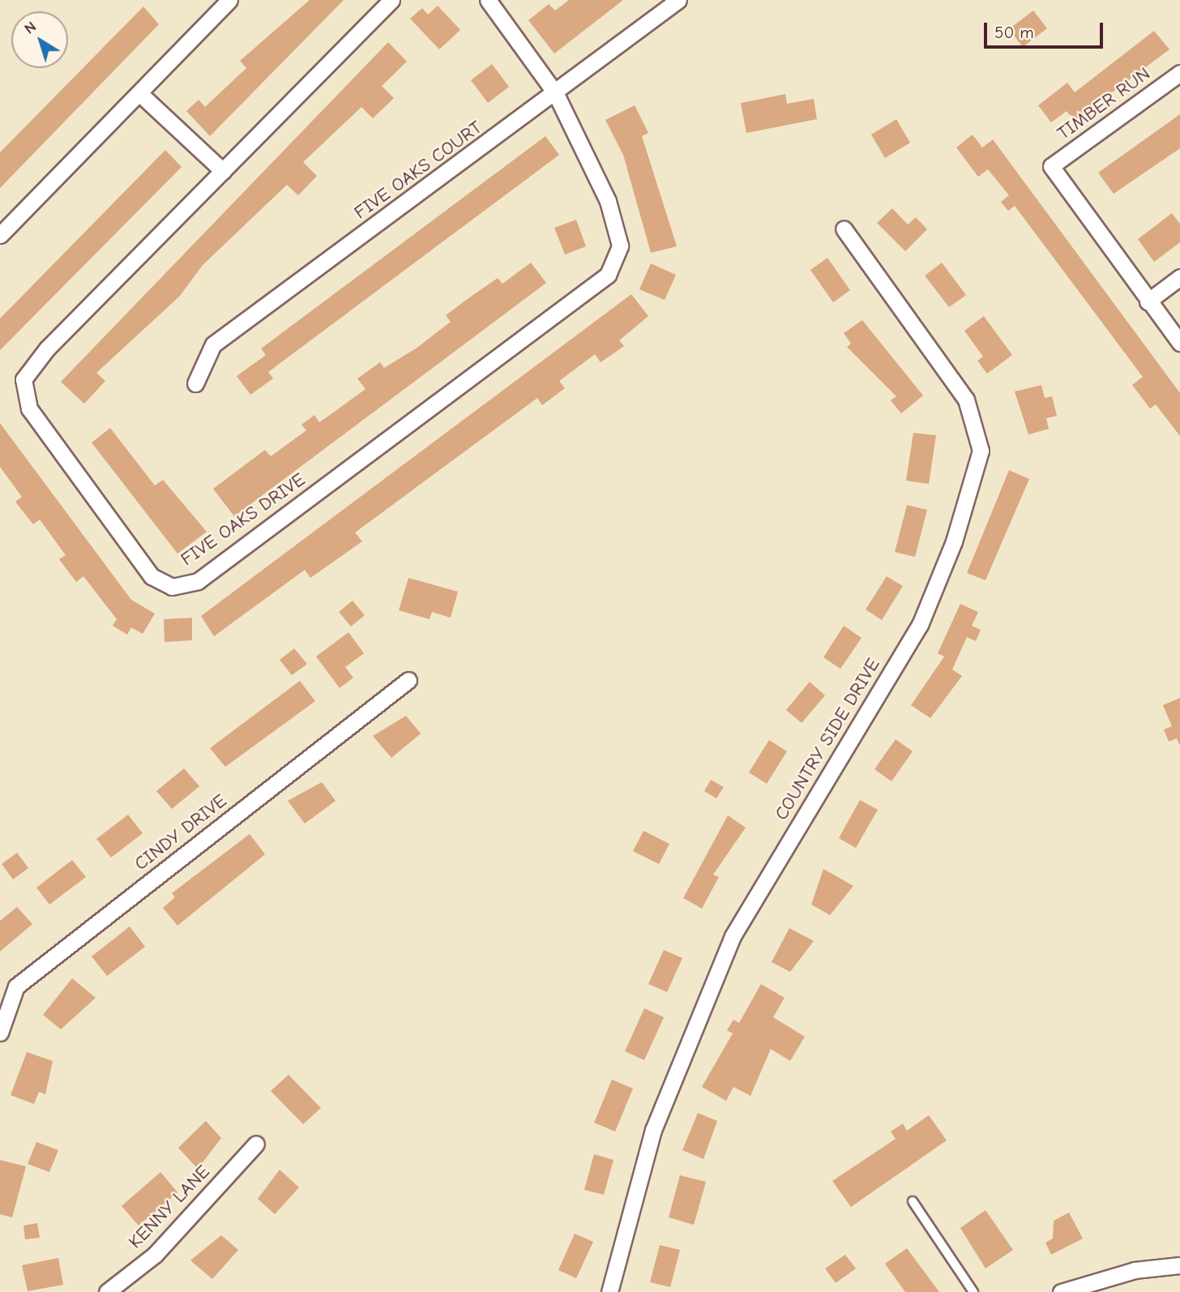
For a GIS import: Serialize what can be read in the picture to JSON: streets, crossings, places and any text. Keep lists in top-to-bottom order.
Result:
{
  "streets": {
    "street": [
      "TIMBER RUN",
      "FIVE OAKS COURT",
      "FIVE OAKS DRIVE",
      "COUNTRY SIDE DRIVE",
      "CINDY DRIVE",
      "KENNY LANE"
    ]
  },
  "crossings": [
    ["FIVE OAKS COURT", "FIVE OAKS DRIVE"]
  ],
  "scale_bar": "50 m",
  "north": "top left"
}
